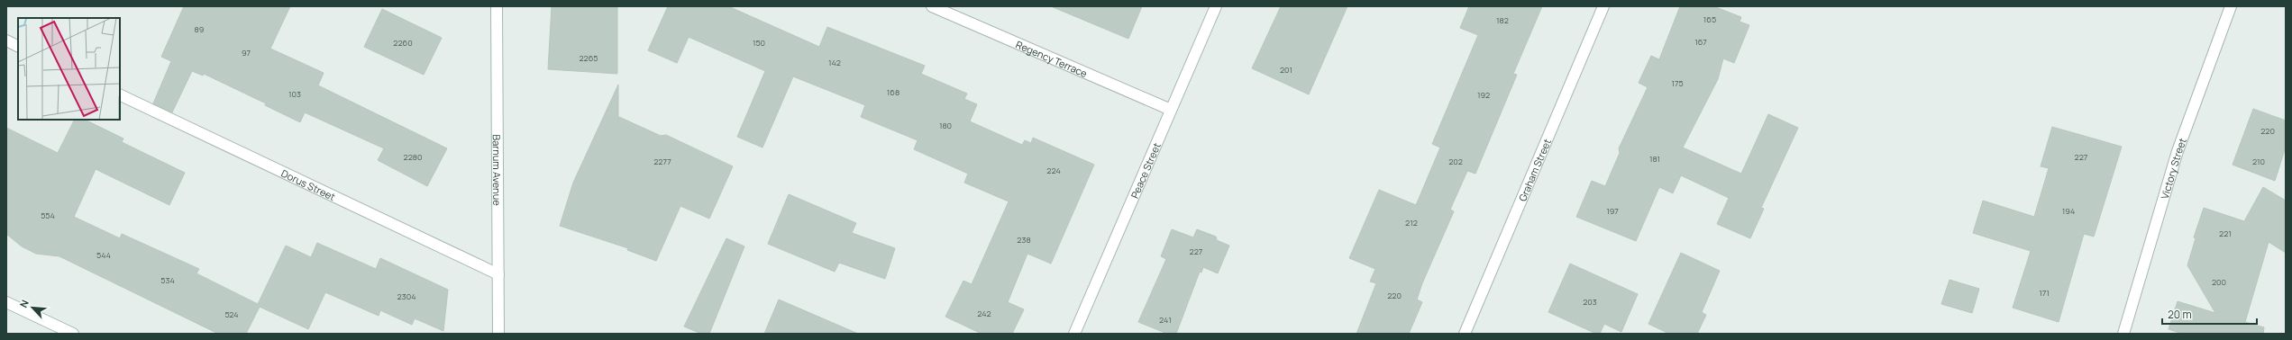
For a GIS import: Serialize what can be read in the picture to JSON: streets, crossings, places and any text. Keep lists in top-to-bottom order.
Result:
{
  "streets": {
    "street": [
      "Regency Terrace",
      "Victory Street",
      "Barnum Avenue",
      "Peace Street",
      "Graham Street",
      "Dorus Street"
    ]
  },
  "crossings": [
    ["Regency Terrace", "Peace Street"],
    ["Barnum Avenue", "Dorus Street"]
  ],
  "house_numbers": [
    "165",
    "182",
    "89",
    "167",
    "2260",
    "150",
    "97",
    "2265",
    "142",
    "201",
    "175",
    "168",
    "103",
    "192",
    "180",
    "220",
    "2280",
    "227",
    "181",
    "2277",
    "202",
    "210",
    "224",
    "197",
    "194",
    "554",
    "212",
    "221",
    "238",
    "227",
    "544",
    "534",
    "200",
    "171",
    "220",
    "2304",
    "203",
    "242",
    "524",
    "241"
  ],
  "scale_bar": "20 m",
  "north": "top left"
}
